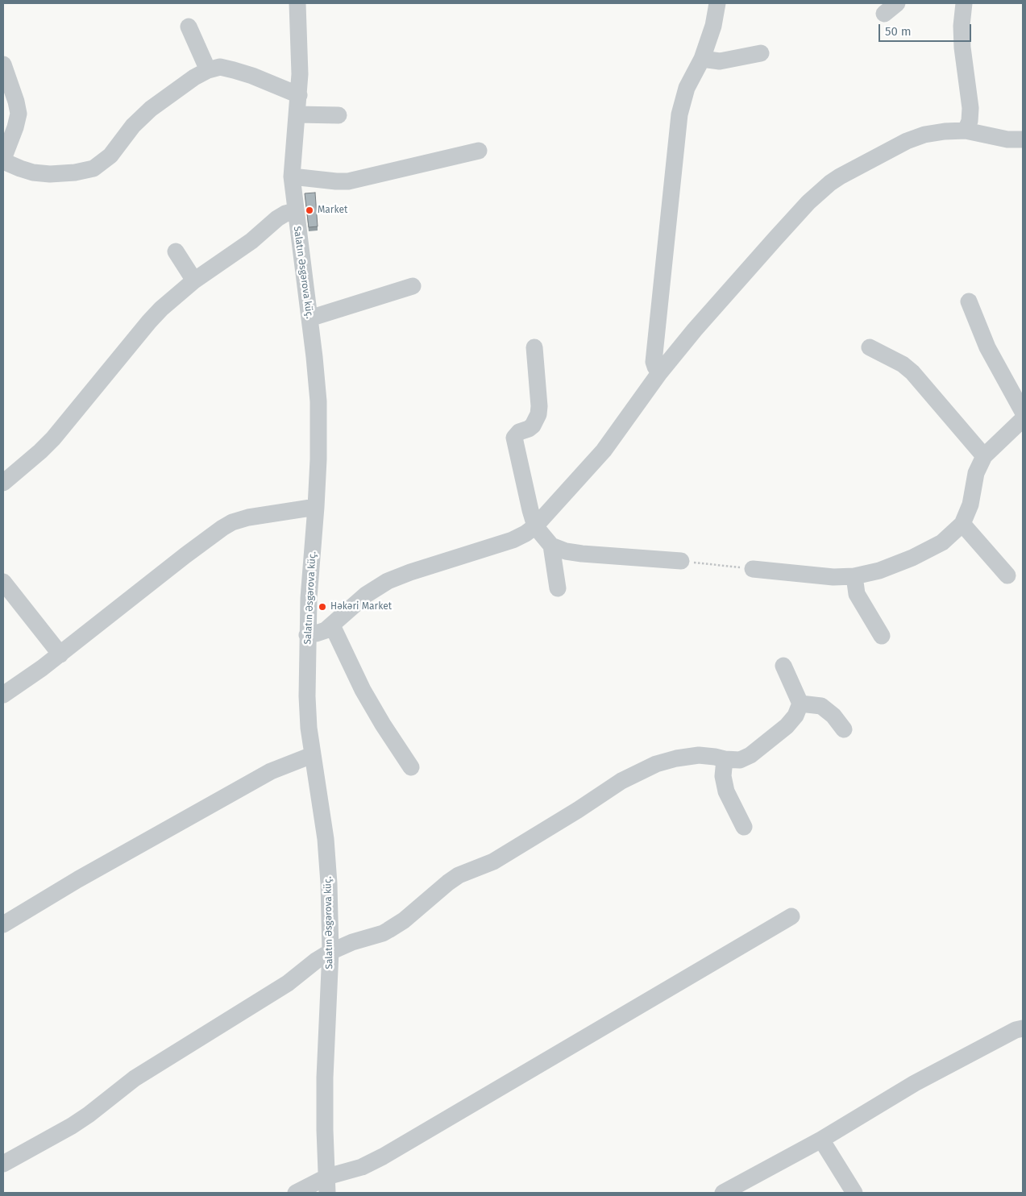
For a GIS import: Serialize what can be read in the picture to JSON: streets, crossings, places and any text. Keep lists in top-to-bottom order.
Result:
{
  "streets": {
    "street": ["Salatın Əsgərova küç."]
  },
  "places": ["Market", "Həkəri Market"],
  "scale_bar": "50 m"
}
